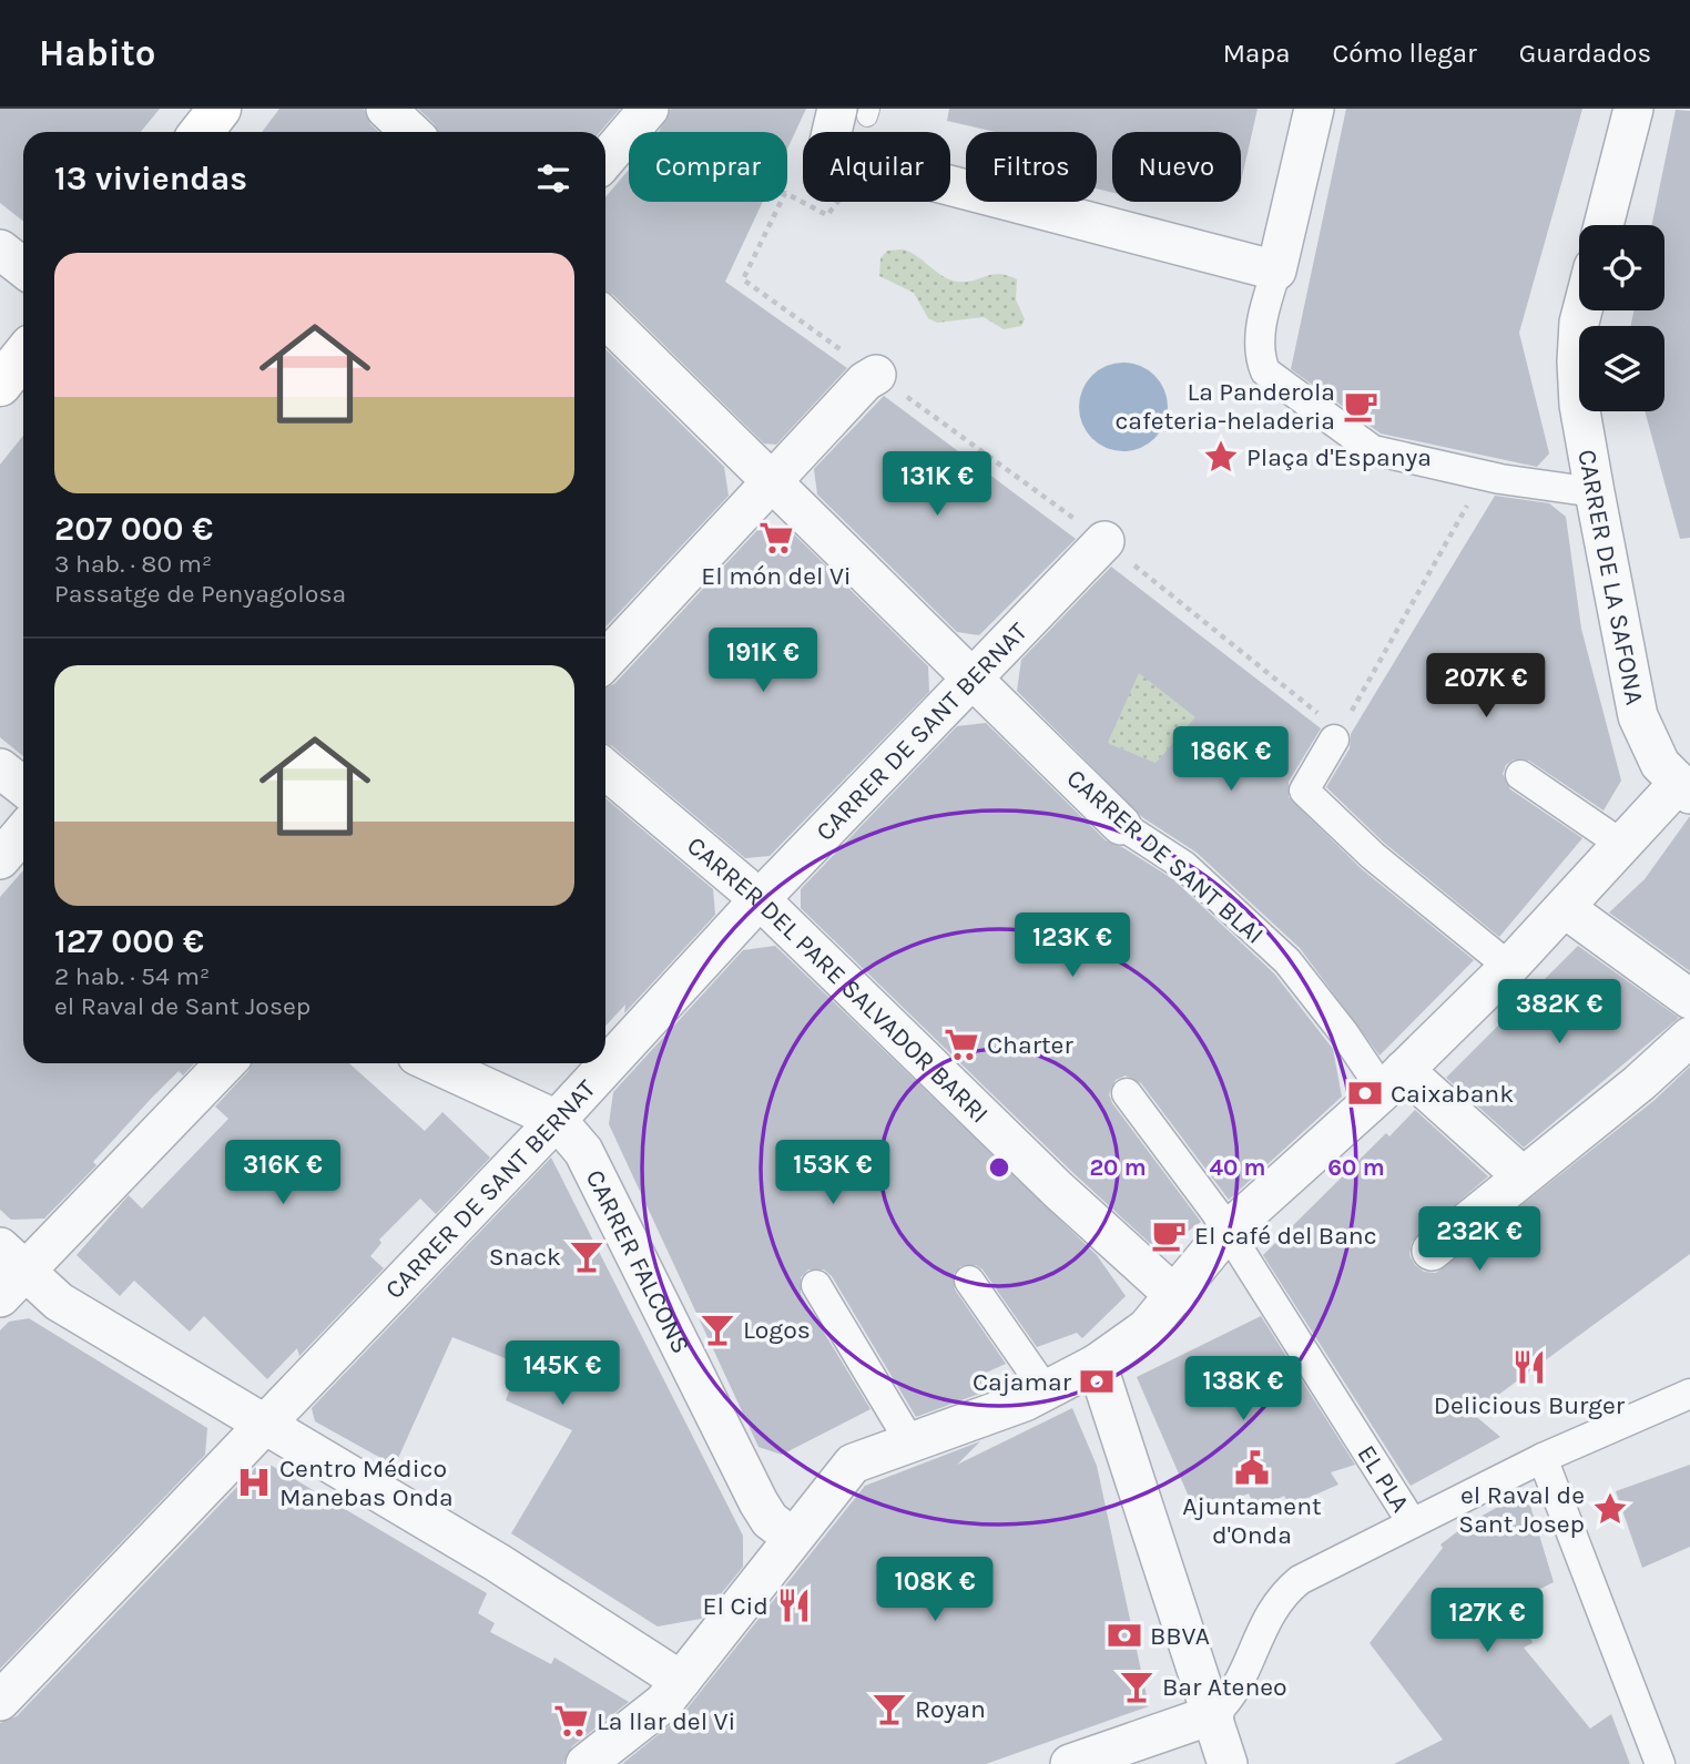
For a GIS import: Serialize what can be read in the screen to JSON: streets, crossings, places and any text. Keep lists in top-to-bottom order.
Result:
{
  "streets": {
    "street": [
      "CARRER DE LA SAFONA",
      "CARRER DE SANT BERNAT",
      "CARRER DE SANT BLAI",
      "CARRER DEL PARE SALVADOR BARRI",
      "CARRER FALCONS",
      "EL PLA"
    ]
  },
  "crossings": [
    ["CARRER DE SANT BERNAT", "CARRER DE SANT BLAI"],
    ["CARRER DE SANT BERNAT", "CARRER DEL PARE SALVADOR BARRI"],
    ["CARRER DE SANT BERNAT", "CARRER FALCONS"]
  ],
  "places": {
    "cafe": ["La Panderola cafeteria-heladeria", "El café del Banc"],
    "place": ["Plaça d'Espanya", "el Raval de Sant Josep"],
    "supermarket": ["El món del Vi", "Charter", "La llar del Vi"],
    "bank": ["Caixabank", "Cajamar", "BBVA"],
    "bar": [
      "Snack",
      "Logos",
      "Bar Ateneo",
      "Royan"
    ],
    "restaurant": ["Delicious Burger", "El Cid"],
    "public building": ["Ajuntament d'Onda"],
    "hospital": ["Centro Médico Manebas Onda"]
  },
  "page": {
    "header": "Habito",
    "nav": ["Mapa", "Cómo llegar", "Guardados"],
    "chip": [
      "Comprar",
      "Alquilar",
      "Filtros",
      "Nuevo"
    ],
    "heading": "13 viviendas",
    "list": [
      {
        "name": "207 000 €",
        "note": "3 hab. · 80 m² · Passatge de Penyagolosa"
      },
      {
        "name": "127 000 €",
        "note": "2 hab. · 54 m² · el Raval de Sant Josep"
      }
    ],
    "price": [
      "131K €",
      "191K €",
      "207K €",
      "186K €",
      "123K €",
      "382K €",
      "316K €",
      "153K €",
      "232K €",
      "145K €",
      "138K €",
      "108K €",
      "127K €"
    ]
  },
  "rings": ["20 m", "40 m", "60 m"]
}
